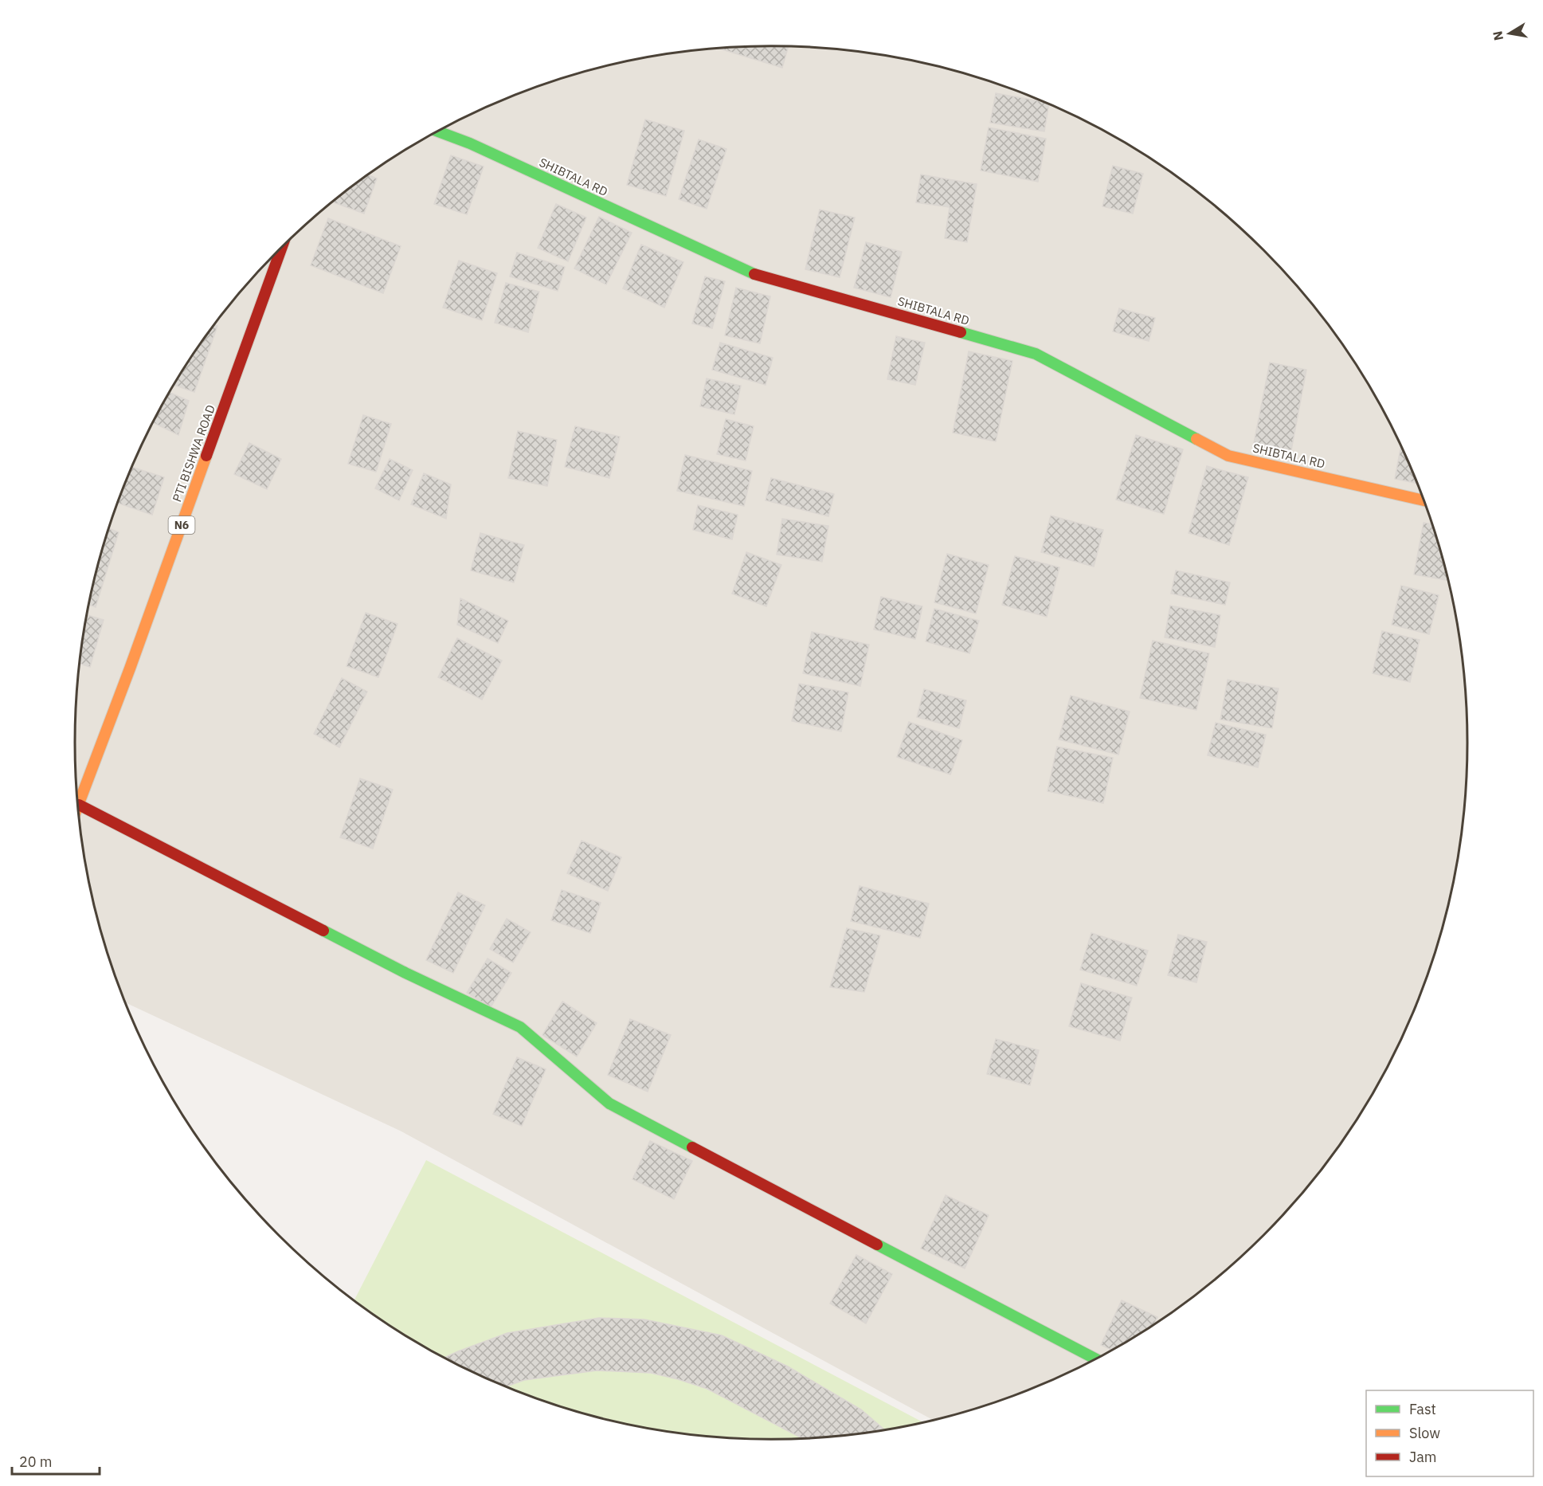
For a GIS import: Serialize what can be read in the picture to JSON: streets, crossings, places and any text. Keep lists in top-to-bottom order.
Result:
{
  "streets": {
    "main road": ["SHIBTALA RD", "PTI BISHWA ROAD", "N6"]
  },
  "legend": ["Fast", "Slow", "Jam"],
  "scale_bar": "20 m",
  "north": "left"
}
